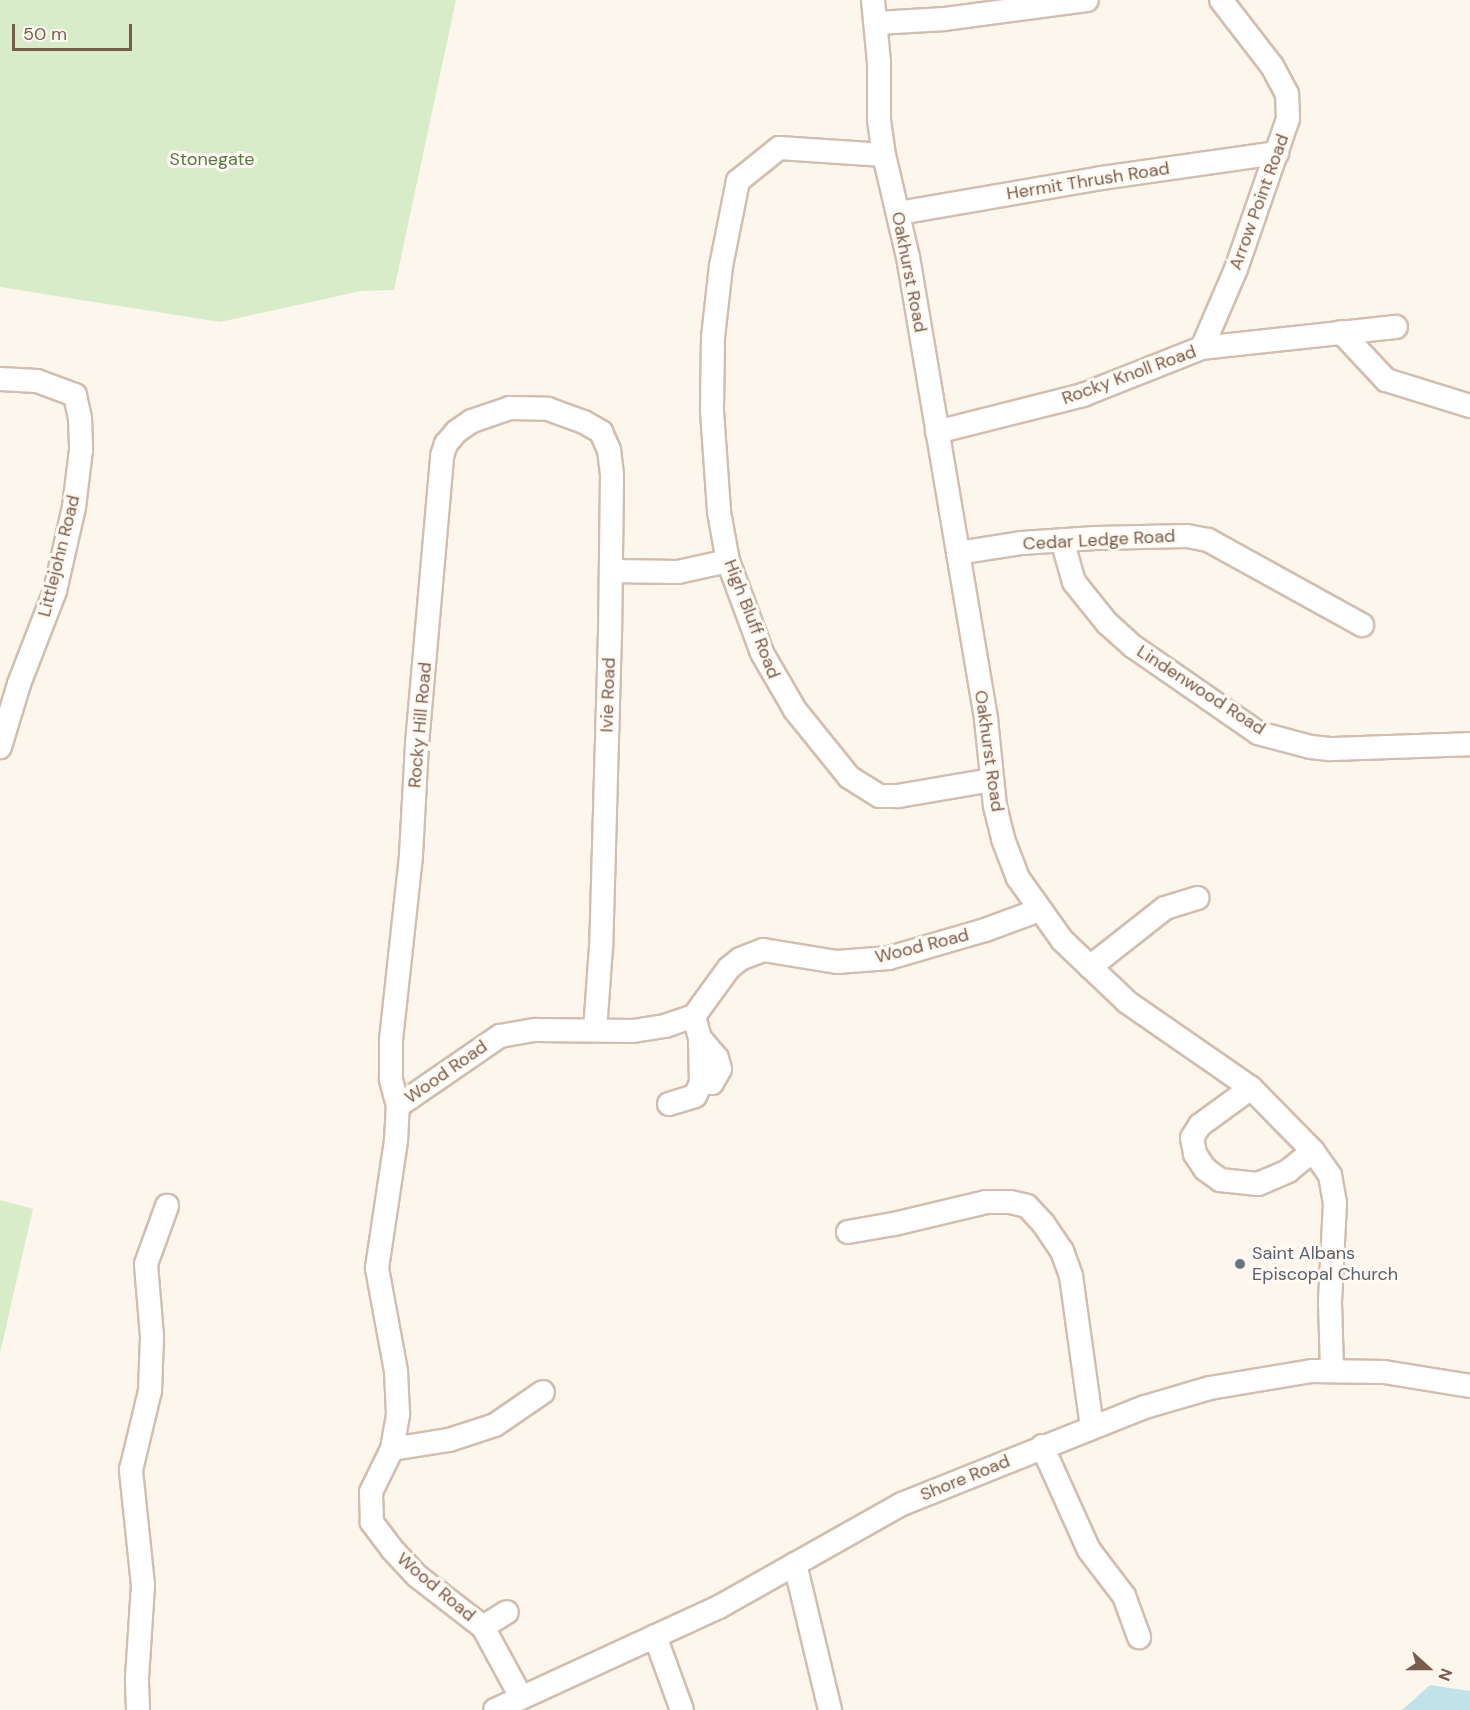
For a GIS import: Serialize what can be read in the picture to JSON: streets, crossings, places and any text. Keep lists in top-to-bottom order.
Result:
{
  "streets": {
    "street": [
      "Hermit Thrush Road",
      "Arrow Point Road",
      "Oakhurst Road",
      "Rocky Knoll Road",
      "Cedar Ledge Road",
      "Littlejohn Road",
      "High Bluff Road",
      "Lindenwood Road",
      "Ivie Road",
      "Rocky Hill Road",
      "Wood Road",
      "Shore Road"
    ]
  },
  "crossings": [
    ["Hermit Thrush Road", "Arrow Point Road"],
    ["Hermit Thrush Road", "Oakhurst Road"],
    ["Arrow Point Road", "Rocky Knoll Road"],
    ["Oakhurst Road", "Rocky Knoll Road"],
    ["Oakhurst Road", "Cedar Ledge Road"],
    ["Oakhurst Road", "High Bluff Road"],
    ["Oakhurst Road", "Wood Road"],
    ["Oakhurst Road", "Shore Road"],
    ["Cedar Ledge Road", "Lindenwood Road"],
    ["Ivie Road", "Rocky Hill Road"],
    ["Ivie Road", "Wood Road"],
    ["Rocky Hill Road", "Wood Road"],
    ["Wood Road", "Shore Road"]
  ],
  "parks": ["Stonegate"],
  "places": ["Saint Albans Episcopal Church"],
  "scale_bar": "50 m",
  "north": "right"
}
